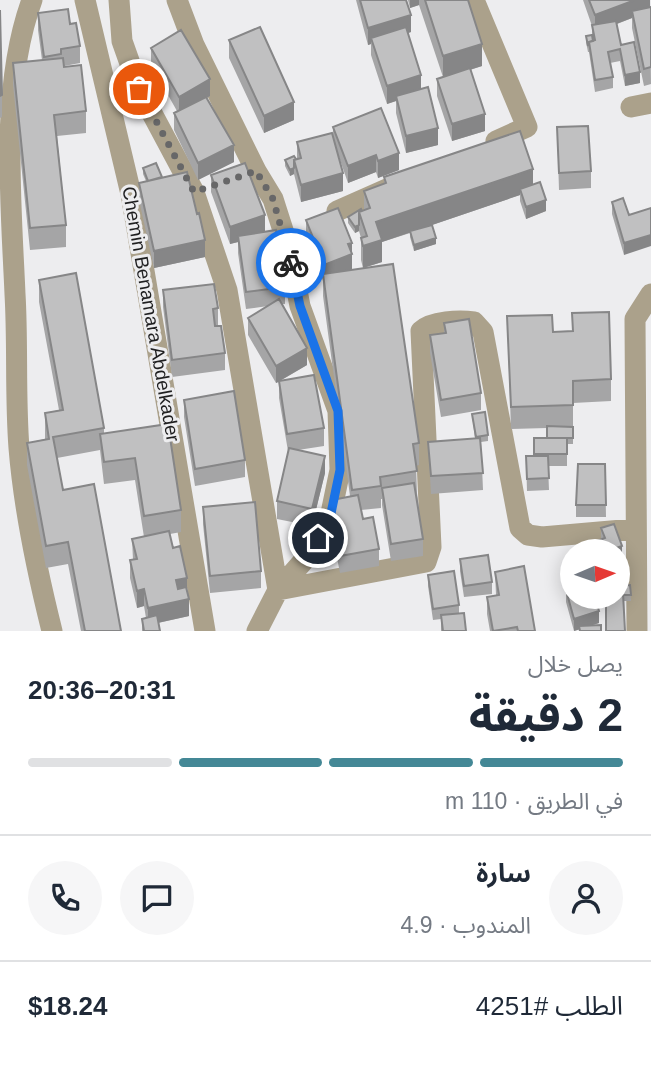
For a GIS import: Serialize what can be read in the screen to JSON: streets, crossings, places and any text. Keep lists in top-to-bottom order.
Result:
{
  "streets": {
    "street": ["Chemin Benamara Abdelkader"]
  },
  "north": "right",
  "page": {
    "heading": ["2 دقيقة", "يصل خلال", "20:31–20:36"],
    "panel": [
      "سارة",
      "المندوب · 4.9",
      "الطلب #4251",
      "$18.24"
    ],
    "bar": "في الطريق · 110 m"
  }
}
